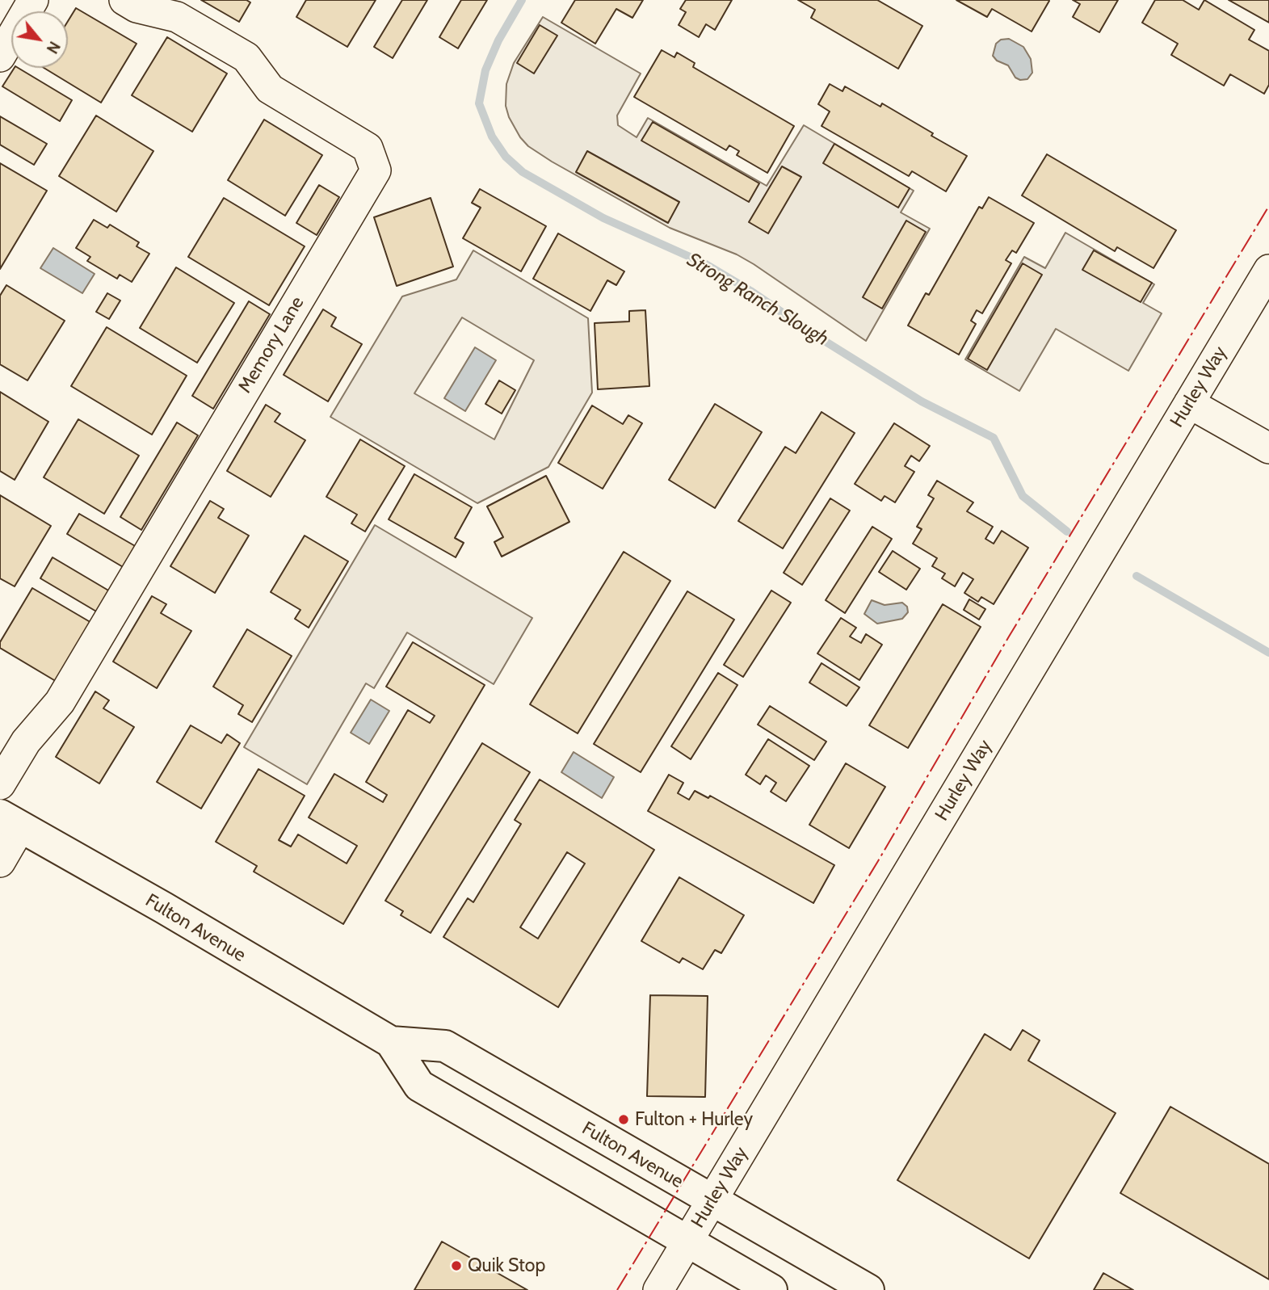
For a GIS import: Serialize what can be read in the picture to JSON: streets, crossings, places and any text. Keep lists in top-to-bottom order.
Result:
{
  "streets": {
    "main road": ["Fulton Avenue"],
    "street": ["Memory Lane", "Hurley Way"]
  },
  "crossings": [
    ["Hurley Way", "Fulton Avenue"]
  ],
  "water": ["Strong Ranch Slough"],
  "places": ["Fulton + Hurley", "Quik Stop"],
  "north": "bottom right"
}
